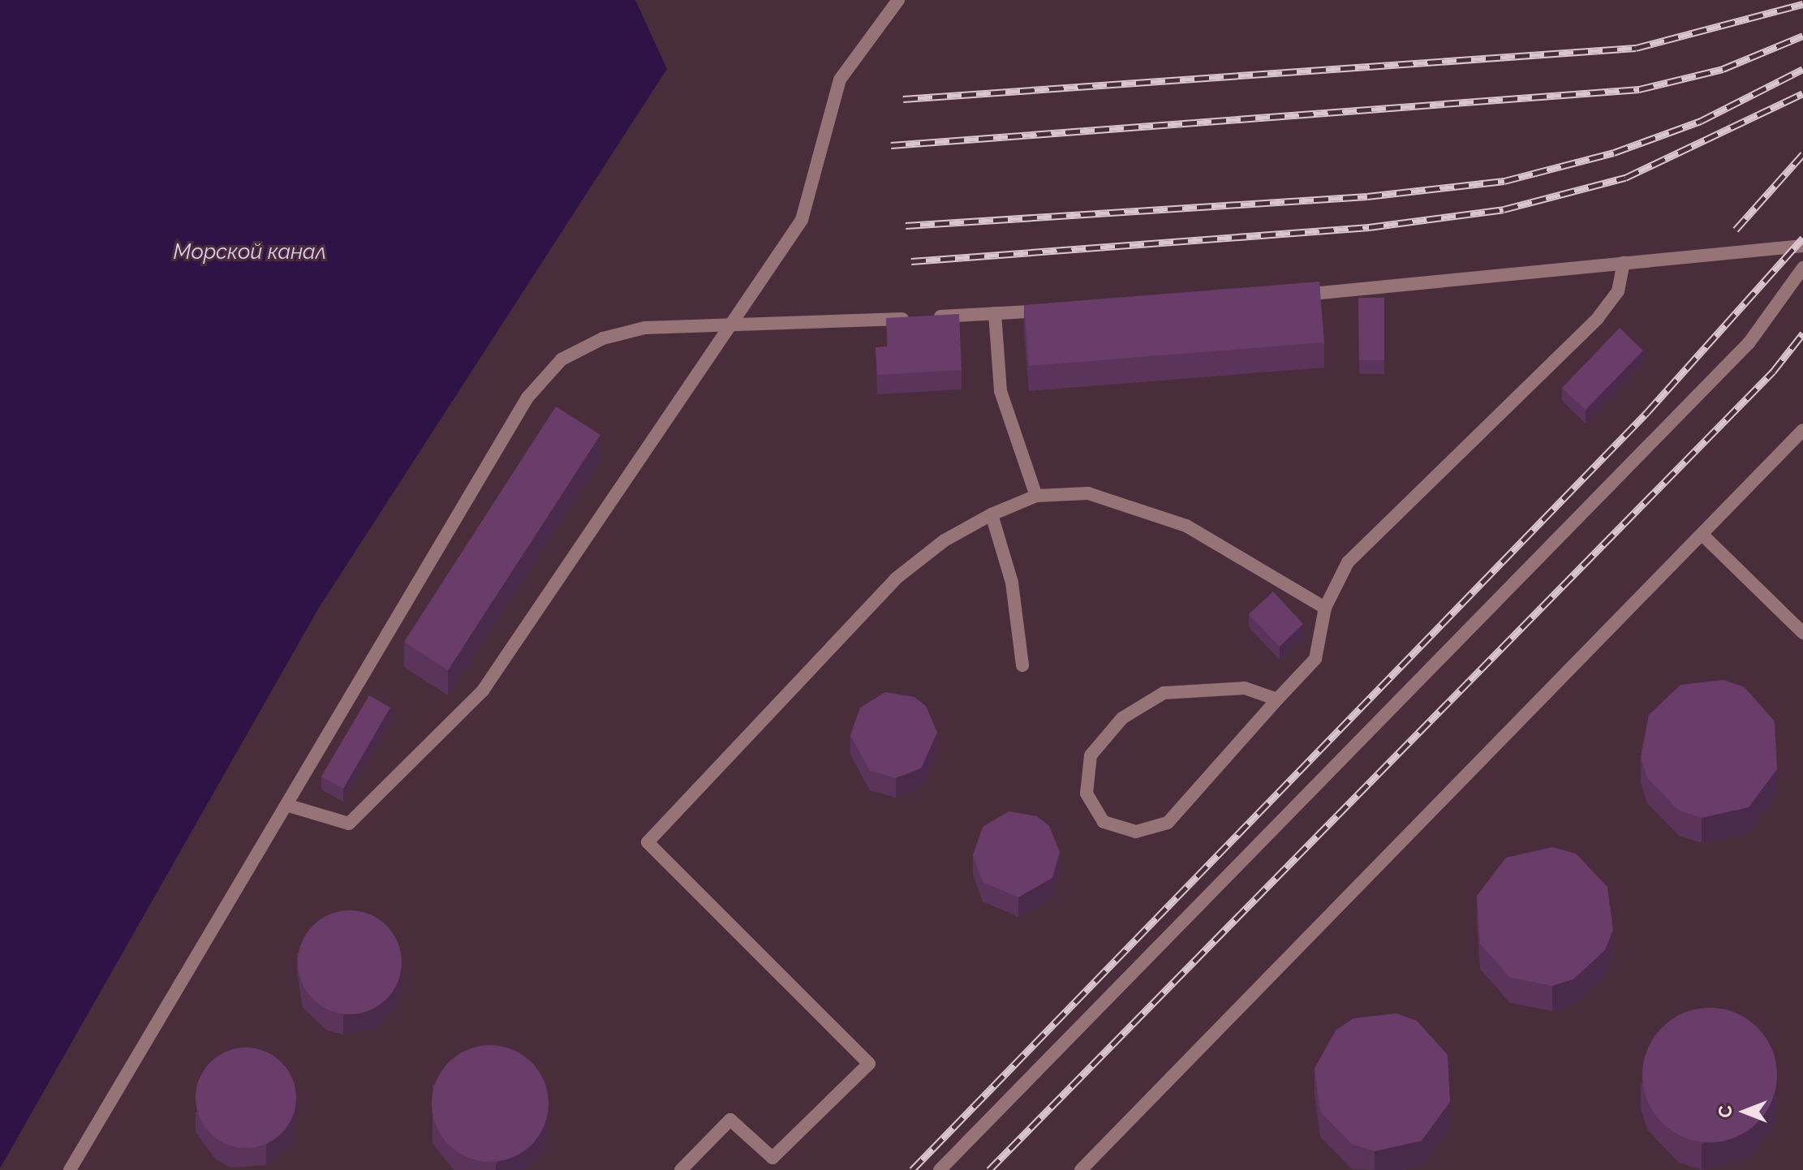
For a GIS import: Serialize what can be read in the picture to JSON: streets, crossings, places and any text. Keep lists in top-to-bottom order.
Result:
{
  "water": ["Морской канал"],
  "north": "left"
}
